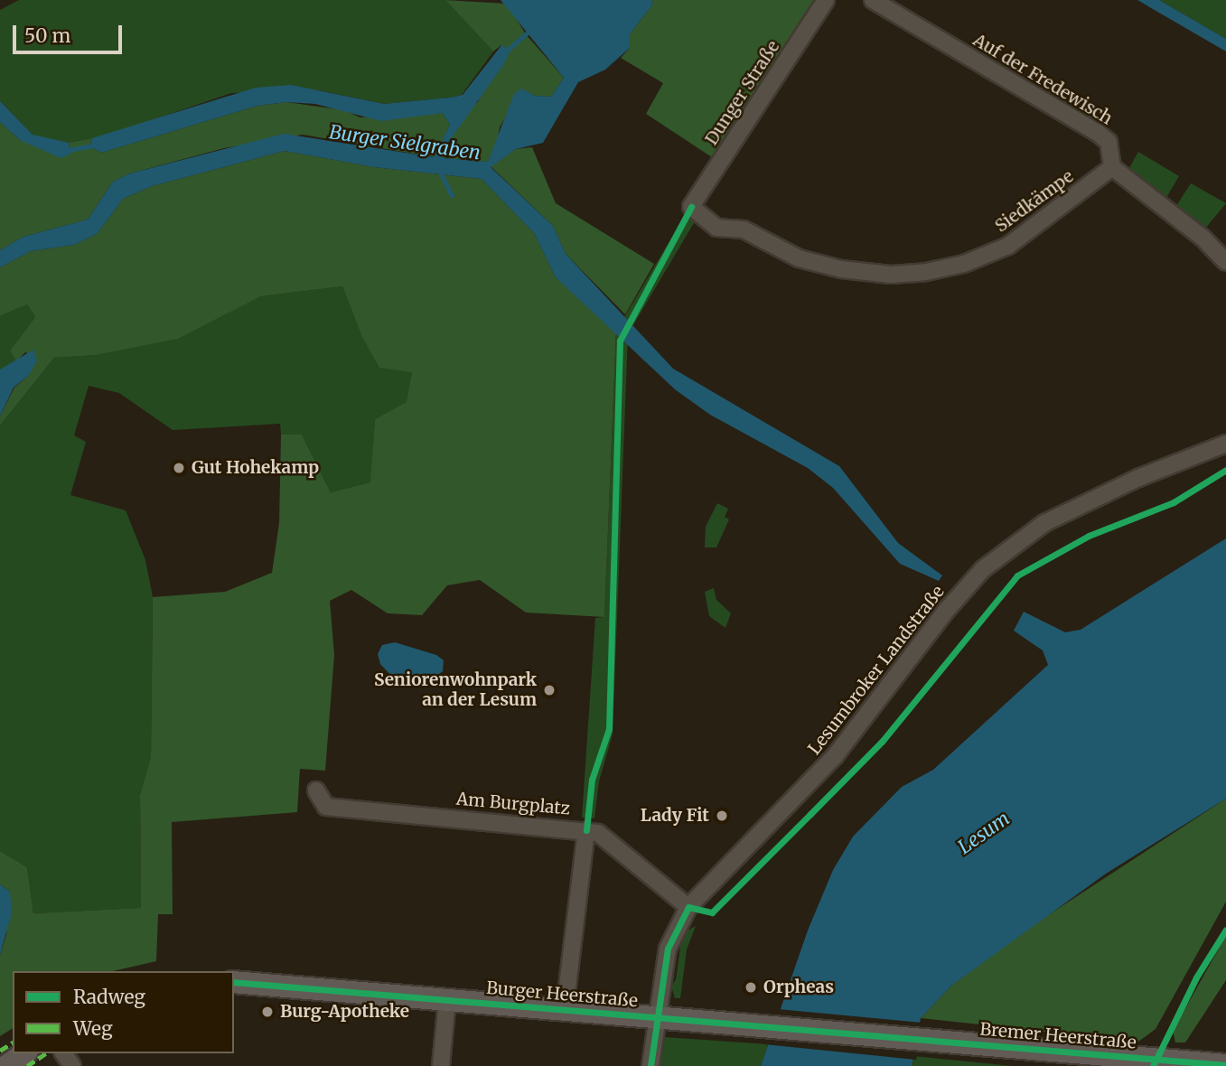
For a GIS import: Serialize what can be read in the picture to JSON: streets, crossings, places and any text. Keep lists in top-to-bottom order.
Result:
{
  "streets": {
    "main road": ["Burger Heerstraße", "Bremer Heerstraße"],
    "street": [
      "Auf der Fredewisch",
      "Dunger Straße",
      "Siedkämpe",
      "Lesumbroker Landstraße",
      "Am Burgplatz"
    ]
  },
  "crossings": [
    ["Auf der Fredewisch", "Siedkämpe"],
    ["Dunger Straße", "Siedkämpe"],
    ["Lesumbroker Landstraße", "Am Burgplatz"],
    ["Lesumbroker Landstraße", "Burger Heerstraße"],
    ["Burger Heerstraße", "Bremer Heerstraße"]
  ],
  "water": ["Burger Sielgraben", "Lesum"],
  "places": [
    "Gut Hohekamp",
    "Seniorenwohnpark an der Lesum",
    "Lady Fit",
    "Orpheas",
    "Burg-Apotheke"
  ],
  "legend": ["Radweg", "Weg"],
  "scale_bar": "50 m"
}
